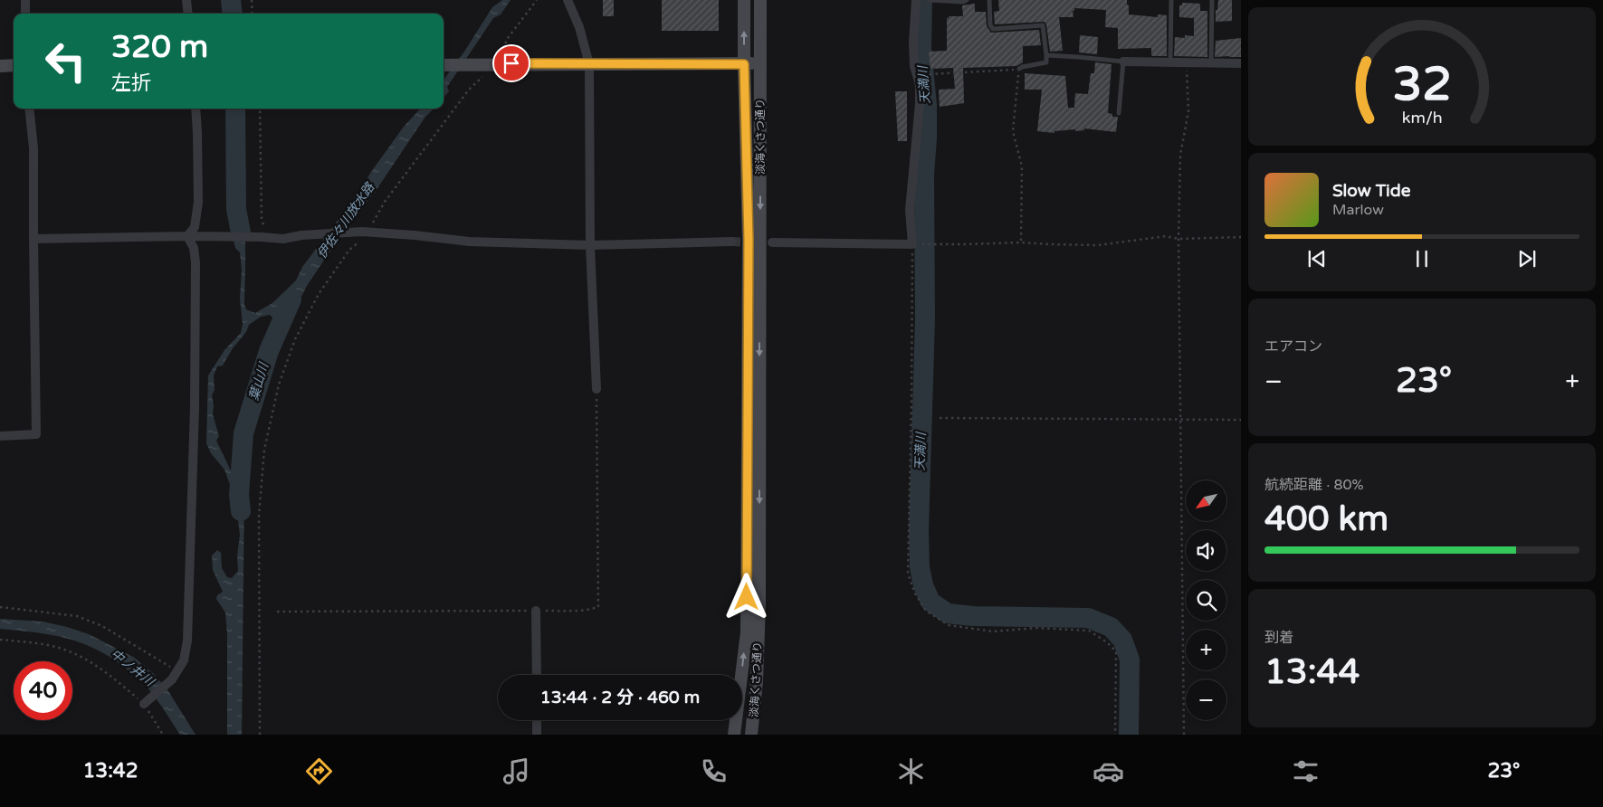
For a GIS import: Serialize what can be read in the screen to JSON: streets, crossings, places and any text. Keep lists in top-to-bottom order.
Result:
{
  "streets": {
    "street": ["淡海くさつ通り"]
  },
  "water": [
    "天満川",
    "伊佐々川放水路",
    "葉山川",
    "中ノ井川"
  ],
  "north": "bottom left",
  "page": {
    "turn": ["320 m", "左折"],
    "song": ["Slow Tide", "Marlow"],
    "tile": [
      "エアコン",
      ["航続距離 · 80%", "400 km"],
      ["到着", "13:44"]
    ],
    "heat": ["−", "23°", "+"],
    "map_buttons": ["+", "−"],
    "limit": "40",
    "trip": "13:44 · 2 分 · 460 m",
    "tabs": ["13:42", "23°"],
    "gauge": ["32", "km/h"]
  }
}
